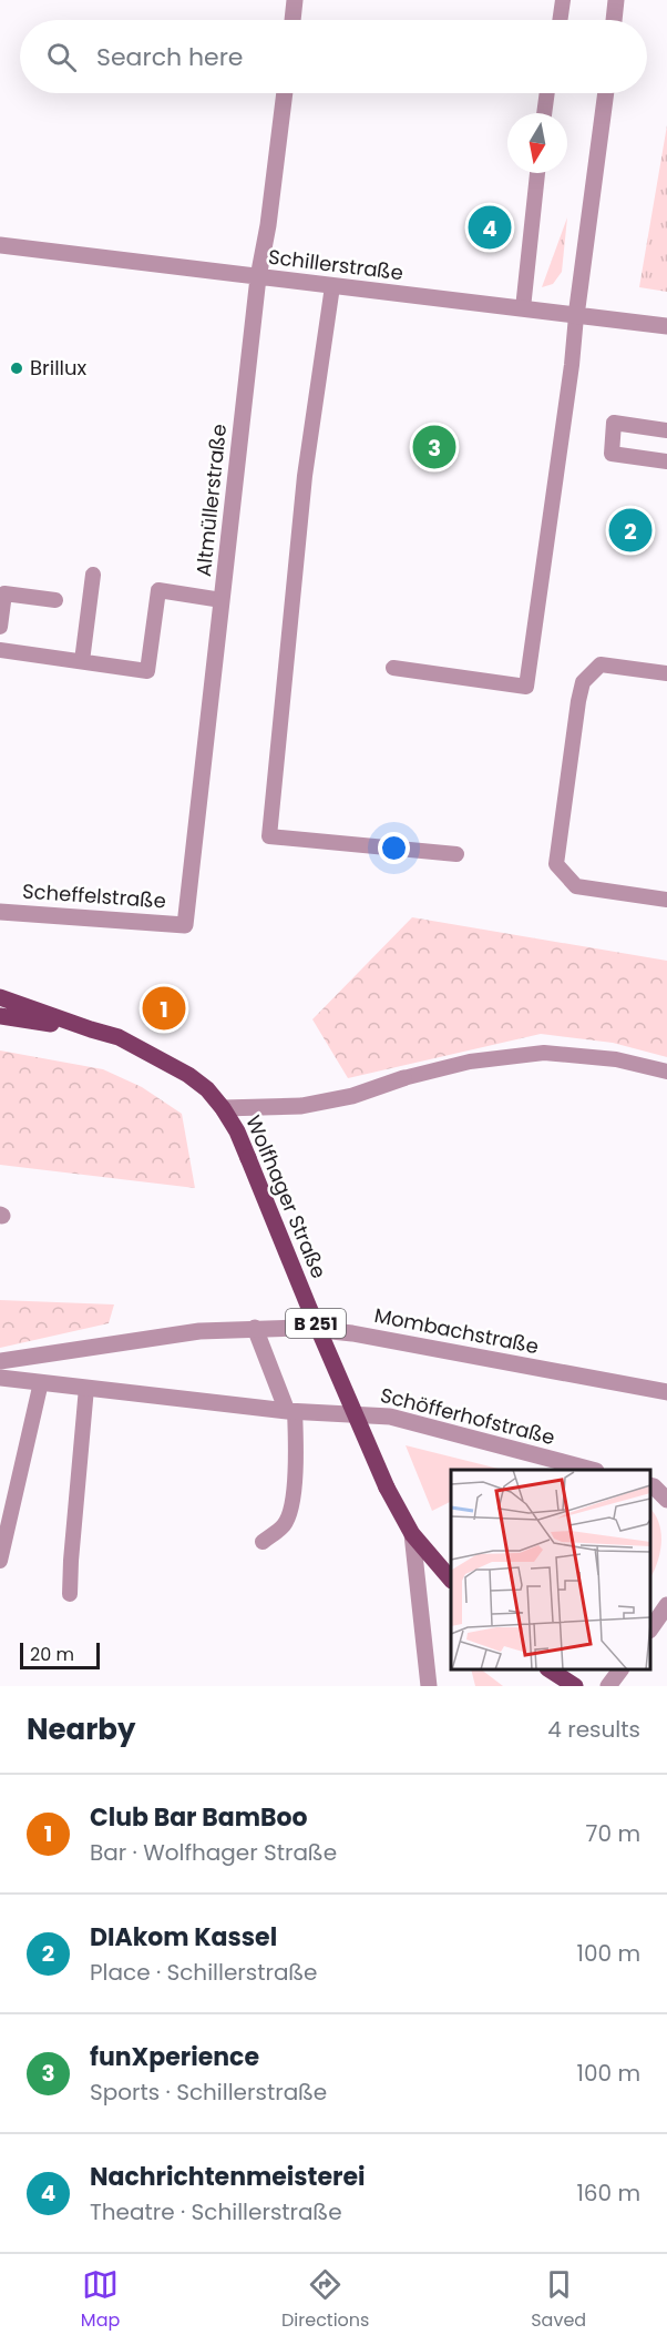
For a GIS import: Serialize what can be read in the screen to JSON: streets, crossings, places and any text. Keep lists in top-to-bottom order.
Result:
{
  "streets": {
    "main road": ["Wolfhager Straße", "B 251"],
    "street": [
      "Schillerstraße",
      "Altmüllerstraße",
      "Scheffelstraße",
      "Mombachstraße",
      "Schöfferhofstraße"
    ]
  },
  "crossings": [
    ["Schillerstraße", "Altmüllerstraße"],
    ["Altmüllerstraße", "Scheffelstraße"]
  ],
  "places": ["Brillux"],
  "scale_bar": "20 m",
  "north": "bottom",
  "page": {
    "search": "Search here",
    "pins": [
      "4",
      "3",
      "2",
      "1"
    ],
    "scale": "20 m",
    "heading": ["Nearby", "4 results"],
    "list": [
      {
        "mark": "1",
        "name": "Club Bar BamBoo",
        "note": "Bar · Wolfhager Straße",
        "value": "70 m"
      },
      {
        "mark": "2",
        "name": "DIAkom Kassel",
        "note": "Place · Schillerstraße",
        "value": "100 m"
      },
      {
        "mark": "3",
        "name": "funXperience",
        "note": "Sports · Schillerstraße",
        "value": "100 m"
      },
      {
        "mark": "4",
        "name": "Nachrichtenmeisterei",
        "note": "Theatre · Schillerstraße",
        "value": "160 m"
      }
    ],
    "nav": ["Map", "Directions", "Saved"]
  }
}
